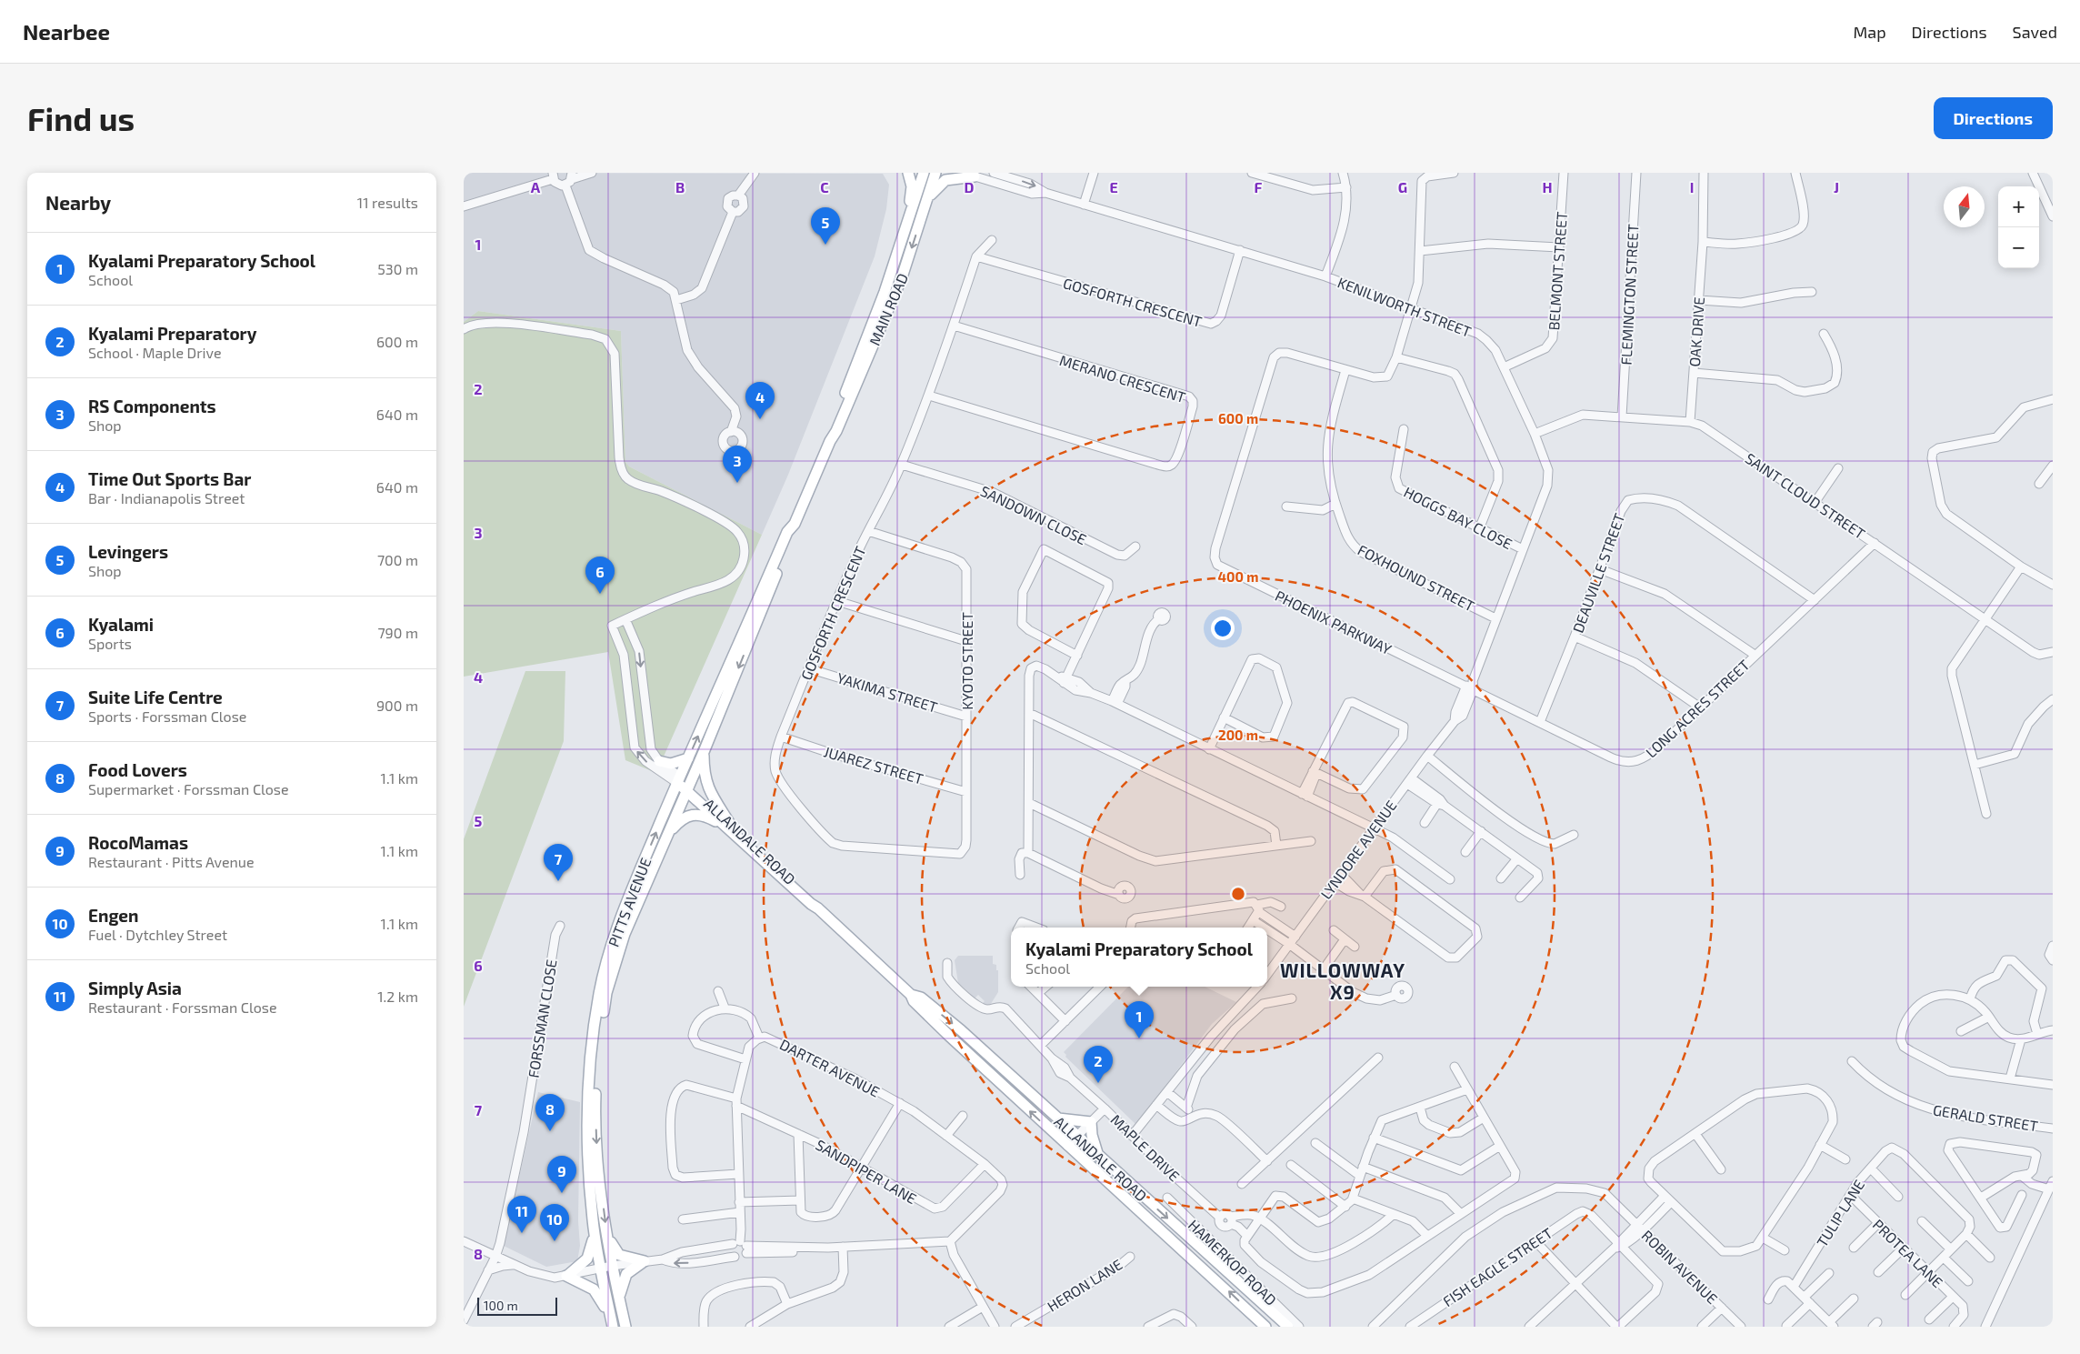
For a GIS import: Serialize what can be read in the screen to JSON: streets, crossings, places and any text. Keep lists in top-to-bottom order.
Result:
{
  "streets": {
    "main road": ["MAIN ROAD", "ALLANDALE ROAD", "PITTS AVENUE"],
    "street": [
      "BELMONT STREET",
      "FLEMINGTON STREET",
      "GOSFORTH CRESCENT",
      "KENILWORTH STREET",
      "OAK DRIVE",
      "MERANO CRESCENT",
      "SAINT CLOUD STREET",
      "SANDOWN CLOSE",
      "HOGGS BAY CLOSE",
      "DEAUVILLE STREET",
      "FOXHOUND STREET",
      "PHOENIX PARKWAY",
      "KYOTO STREET",
      "YAKIMA STREET",
      "LONG ACRES STREET",
      "JUAREZ STREET",
      "LYNDORE AVENUE",
      "FORSSMAN CLOSE",
      "DARTER AVENUE",
      "GERALD STREET",
      "MAPLE DRIVE",
      "SANDPIPER LANE",
      "TULIP LANE",
      "PROTEA LANE",
      "HAMERKOP ROAD",
      "FISH EAGLE STREET",
      "ROBIN AVENUE",
      "HERON LANE"
    ]
  },
  "crossings": [
    ["BELMONT STREET", "KENILWORTH STREET"],
    ["FLEMINGTON STREET", "SAINT CLOUD STREET"],
    ["GOSFORTH CRESCENT", "KENILWORTH STREET"],
    ["GOSFORTH CRESCENT", "MERANO CRESCENT"],
    ["GOSFORTH CRESCENT", "SANDOWN CLOSE"],
    ["GOSFORTH CRESCENT", "KYOTO STREET"],
    ["GOSFORTH CRESCENT", "YAKIMA STREET"],
    ["GOSFORTH CRESCENT", "JUAREZ STREET"],
    ["KENILWORTH STREET", "SAINT CLOUD STREET"],
    ["KENILWORTH STREET", "HOGGS BAY CLOSE"],
    ["KENILWORTH STREET", "FOXHOUND STREET"],
    ["KENILWORTH STREET", "PHOENIX PARKWAY"],
    ["KENILWORTH STREET", "LONG ACRES STREET"],
    ["KENILWORTH STREET", "LYNDORE AVENUE"],
    ["MAIN ROAD", "PITTS AVENUE"],
    ["OAK DRIVE", "SAINT CLOUD STREET"],
    ["SAINT CLOUD STREET", "LONG ACRES STREET"],
    ["DEAUVILLE STREET", "LONG ACRES STREET"],
    ["FOXHOUND STREET", "PHOENIX PARKWAY"],
    ["PHOENIX PARKWAY", "LONG ACRES STREET"],
    ["PHOENIX PARKWAY", "LYNDORE AVENUE"],
    ["KYOTO STREET", "YAKIMA STREET"],
    ["KYOTO STREET", "JUAREZ STREET"],
    ["LONG ACRES STREET", "LYNDORE AVENUE"],
    ["ALLANDALE ROAD", "PITTS AVENUE"],
    ["DARTER AVENUE", "SANDPIPER LANE"],
    ["TULIP LANE", "PROTEA LANE"]
  ],
  "districts": ["WILLOWWAY X9"],
  "scale_bar": "100 m",
  "north": "top",
  "page": {
    "header": "Nearbee",
    "nav": ["Map", "Directions", "Saved"],
    "buttons": "Directions",
    "title": "Find us",
    "heading": ["Nearby", "11 results"],
    "map_buttons": ["+", "−"],
    "pins": [
      "5",
      "4",
      "3",
      "6",
      "7",
      "1",
      "2",
      "8",
      "9",
      "11",
      "10"
    ],
    "list": [
      {
        "mark": "1",
        "name": "Kyalami Preparatory School",
        "note": "School",
        "value": "530 m"
      },
      {
        "mark": "2",
        "name": "Kyalami Preparatory",
        "note": "School · Maple Drive",
        "value": "600 m"
      },
      {
        "mark": "3",
        "name": "RS Components",
        "note": "Shop",
        "value": "640 m"
      },
      {
        "mark": "4",
        "name": "Time Out Sports Bar",
        "note": "Bar · Indianapolis Street",
        "value": "640 m"
      },
      {
        "mark": "5",
        "name": "Levingers",
        "note": "Shop",
        "value": "700 m"
      },
      {
        "mark": "6",
        "name": "Kyalami",
        "note": "Sports",
        "value": "790 m"
      },
      {
        "mark": "7",
        "name": "Suite Life Centre",
        "note": "Sports · Forssman Close",
        "value": "900 m"
      },
      {
        "mark": "8",
        "name": "Food Lovers",
        "note": "Supermarket · Forssman Close",
        "value": "1.1 km"
      },
      {
        "mark": "9",
        "name": "RocoMamas",
        "note": "Restaurant · Pitts Avenue",
        "value": "1.1 km"
      },
      {
        "mark": "10",
        "name": "Engen",
        "note": "Fuel · Dytchley Street",
        "value": "1.1 km"
      },
      {
        "mark": "11",
        "name": "Simply Asia",
        "note": "Restaurant · Forssman Close",
        "value": "1.2 km"
      }
    ],
    "popup": ["Kyalami Preparatory School", "School"],
    "scale": "100 m"
  },
  "grid": {
    "columns": [
      "A",
      "B",
      "C",
      "D",
      "E",
      "F",
      "G",
      "H",
      "I",
      "J"
    ],
    "rows": [
      "1",
      "2",
      "3",
      "4",
      "5",
      "6",
      "7",
      "8"
    ]
  },
  "rings": ["600 m", "400 m", "200 m"]
}
